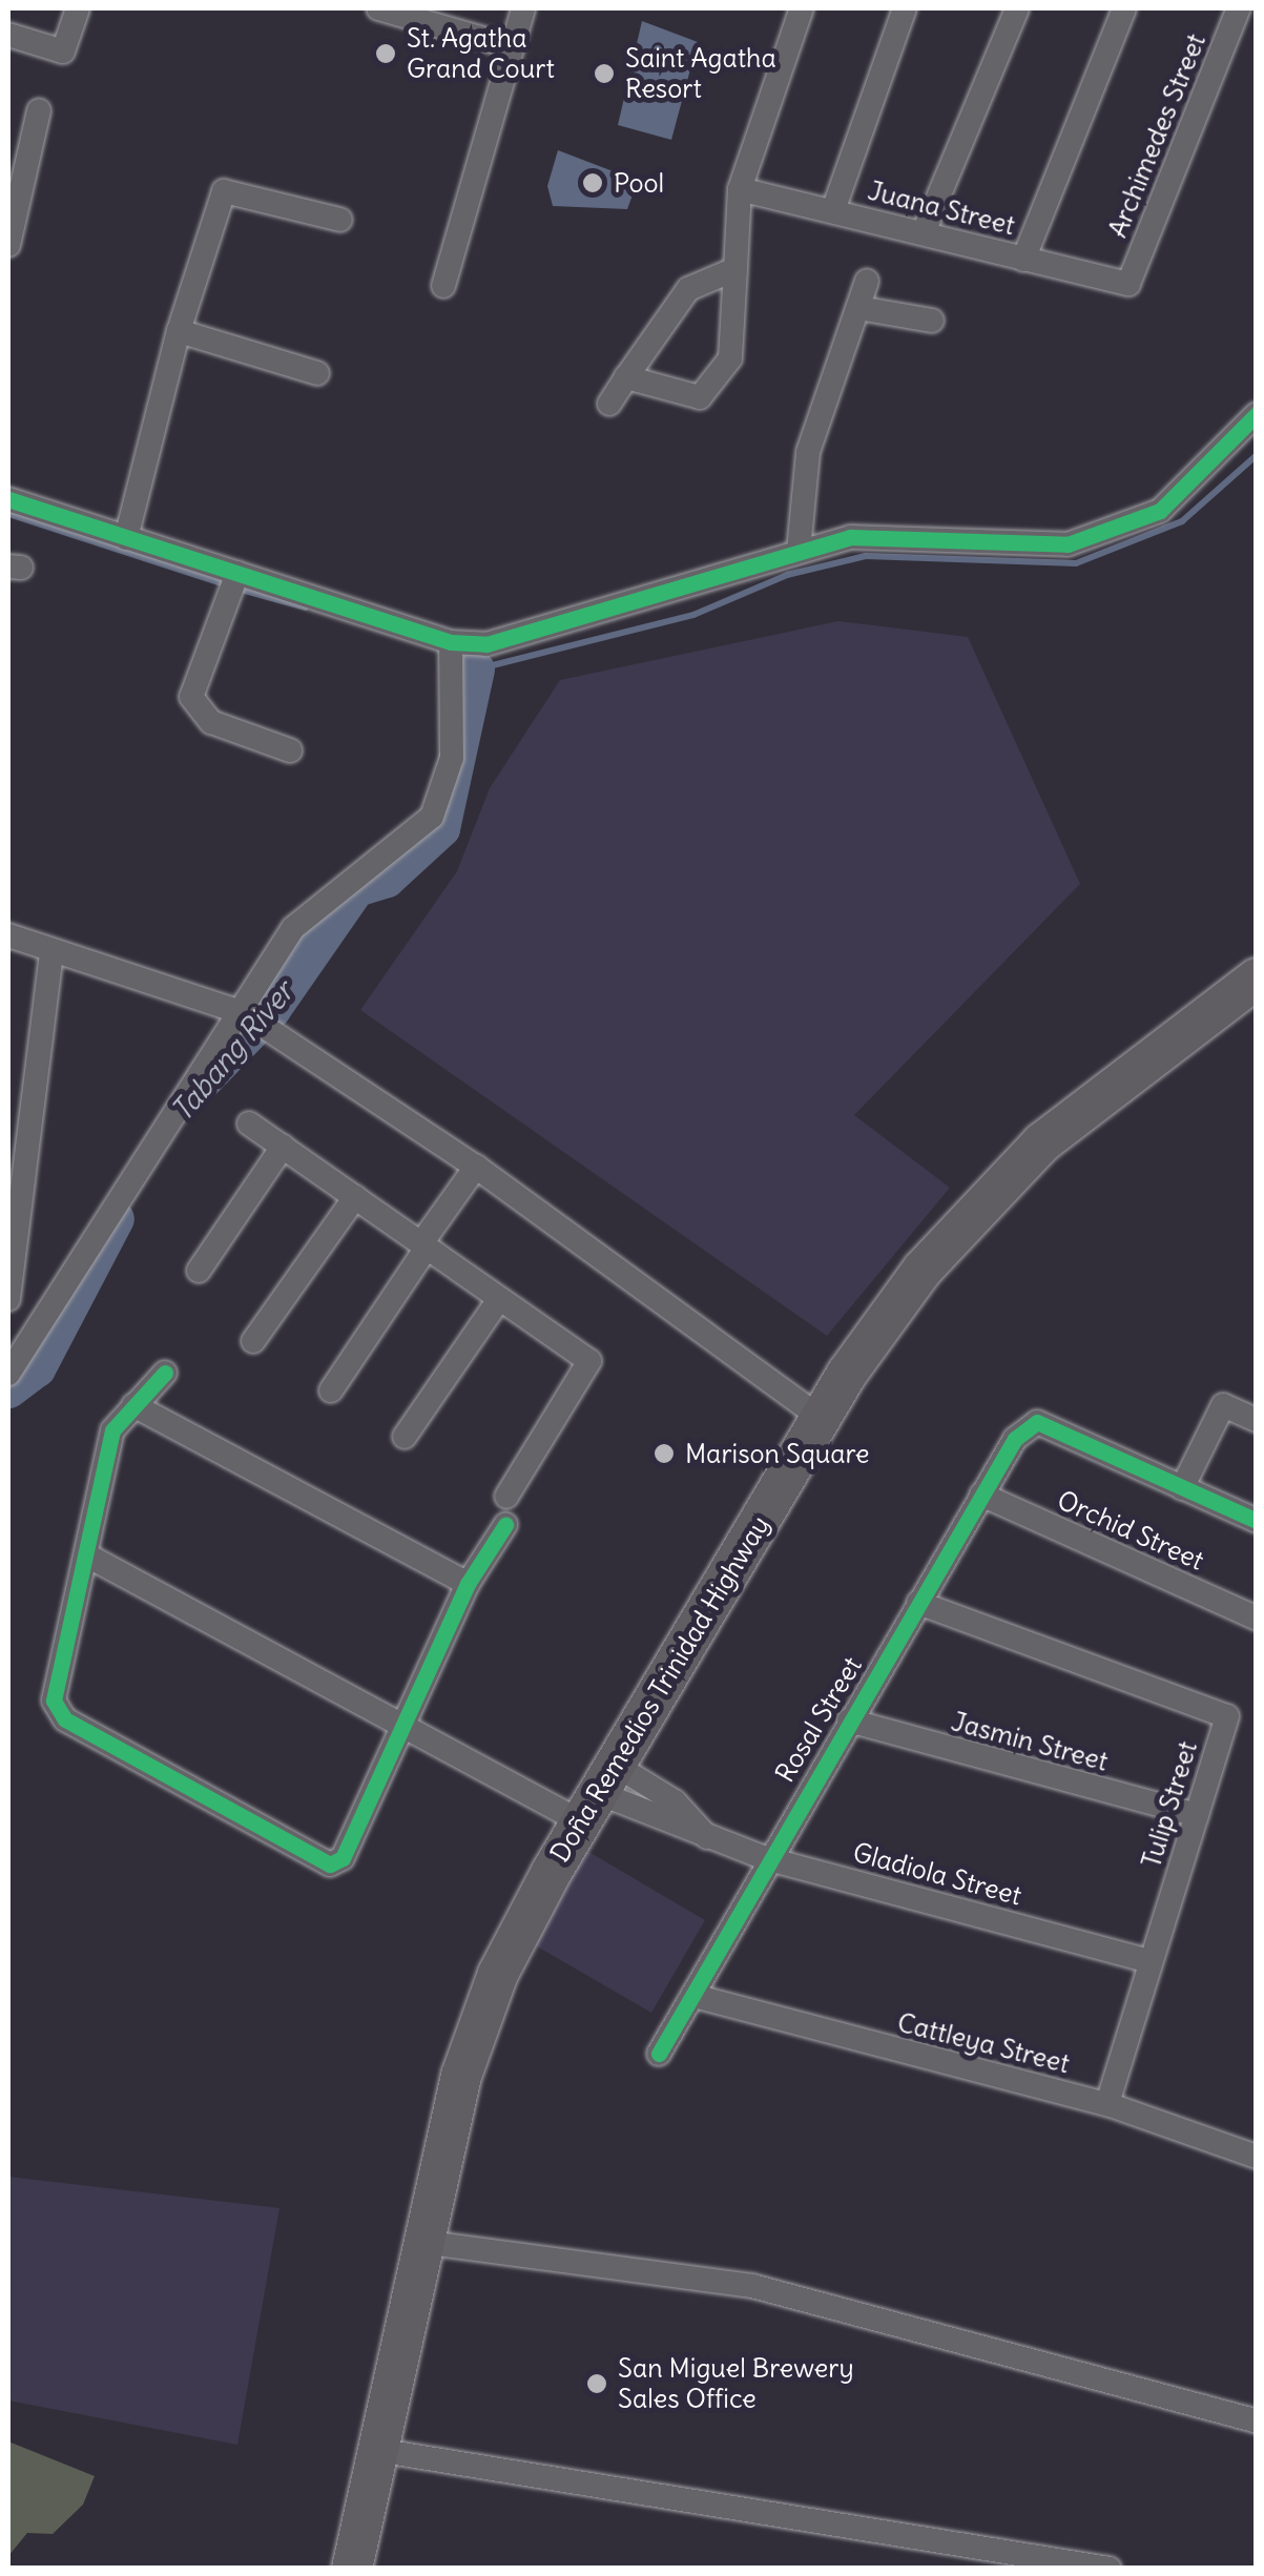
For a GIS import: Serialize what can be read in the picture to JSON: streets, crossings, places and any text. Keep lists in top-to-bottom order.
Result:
{
  "streets": {
    "highway": ["Doña Remedios Trinidad Highway"],
    "street": [
      "Archimedes Street",
      "Juana Street",
      "Orchid Street",
      "Rosal Street",
      "Jasmin Street",
      "Tulip Street",
      "Gladiola Street",
      "Cattleya Street"
    ]
  },
  "crossings": [
    ["Archimedes Street", "Juana Street"],
    ["Orchid Street", "Rosal Street"],
    ["Doña Remedios Trinidad Highway", "Gladiola Street"],
    ["Rosal Street", "Jasmin Street"],
    ["Rosal Street", "Tulip Street"],
    ["Rosal Street", "Gladiola Street"],
    ["Rosal Street", "Cattleya Street"],
    ["Jasmin Street", "Tulip Street"],
    ["Tulip Street", "Gladiola Street"],
    ["Tulip Street", "Cattleya Street"]
  ],
  "water": ["Tabang River"],
  "places": [
    "St. Agatha Grand Court",
    "Saint Agatha Resort",
    "Pool",
    "Marison Square",
    "San Miguel Brewery Sales Office"
  ]
}
